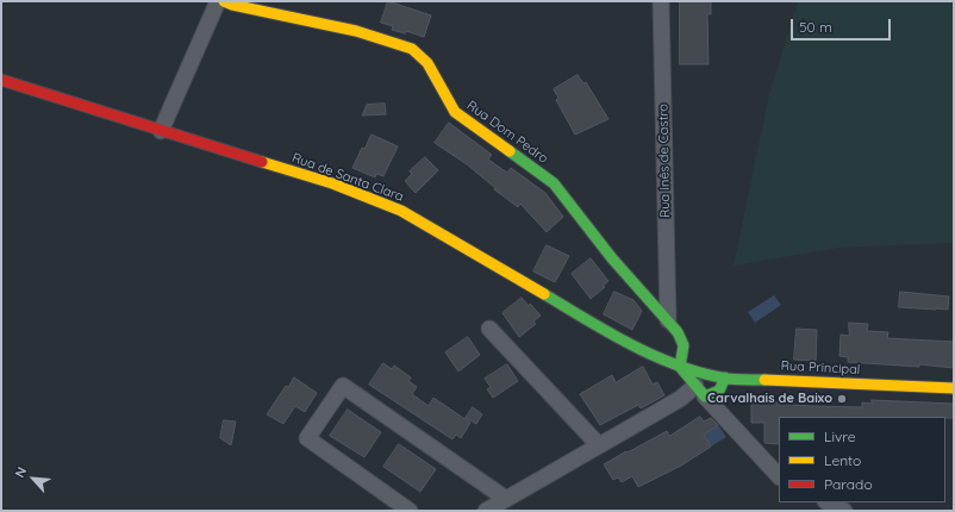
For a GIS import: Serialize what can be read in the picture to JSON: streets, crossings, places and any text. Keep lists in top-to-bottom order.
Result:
{
  "streets": {
    "street": [
      "Rua Dom Pedro",
      "Rua Inês de Castro",
      "Rua de Santa Clara",
      "Rua Principal"
    ]
  },
  "crossings": [
    ["Rua Dom Pedro", "Rua Inês de Castro"],
    ["Rua Dom Pedro", "Rua de Santa Clara"],
    ["Rua Dom Pedro", "Rua Principal"],
    ["Rua de Santa Clara", "Rua Principal"]
  ],
  "places": ["Carvalhais de Baixo"],
  "legend": ["Livre", "Lento", "Parado"],
  "scale_bar": "50 m",
  "north": "top left"
}
